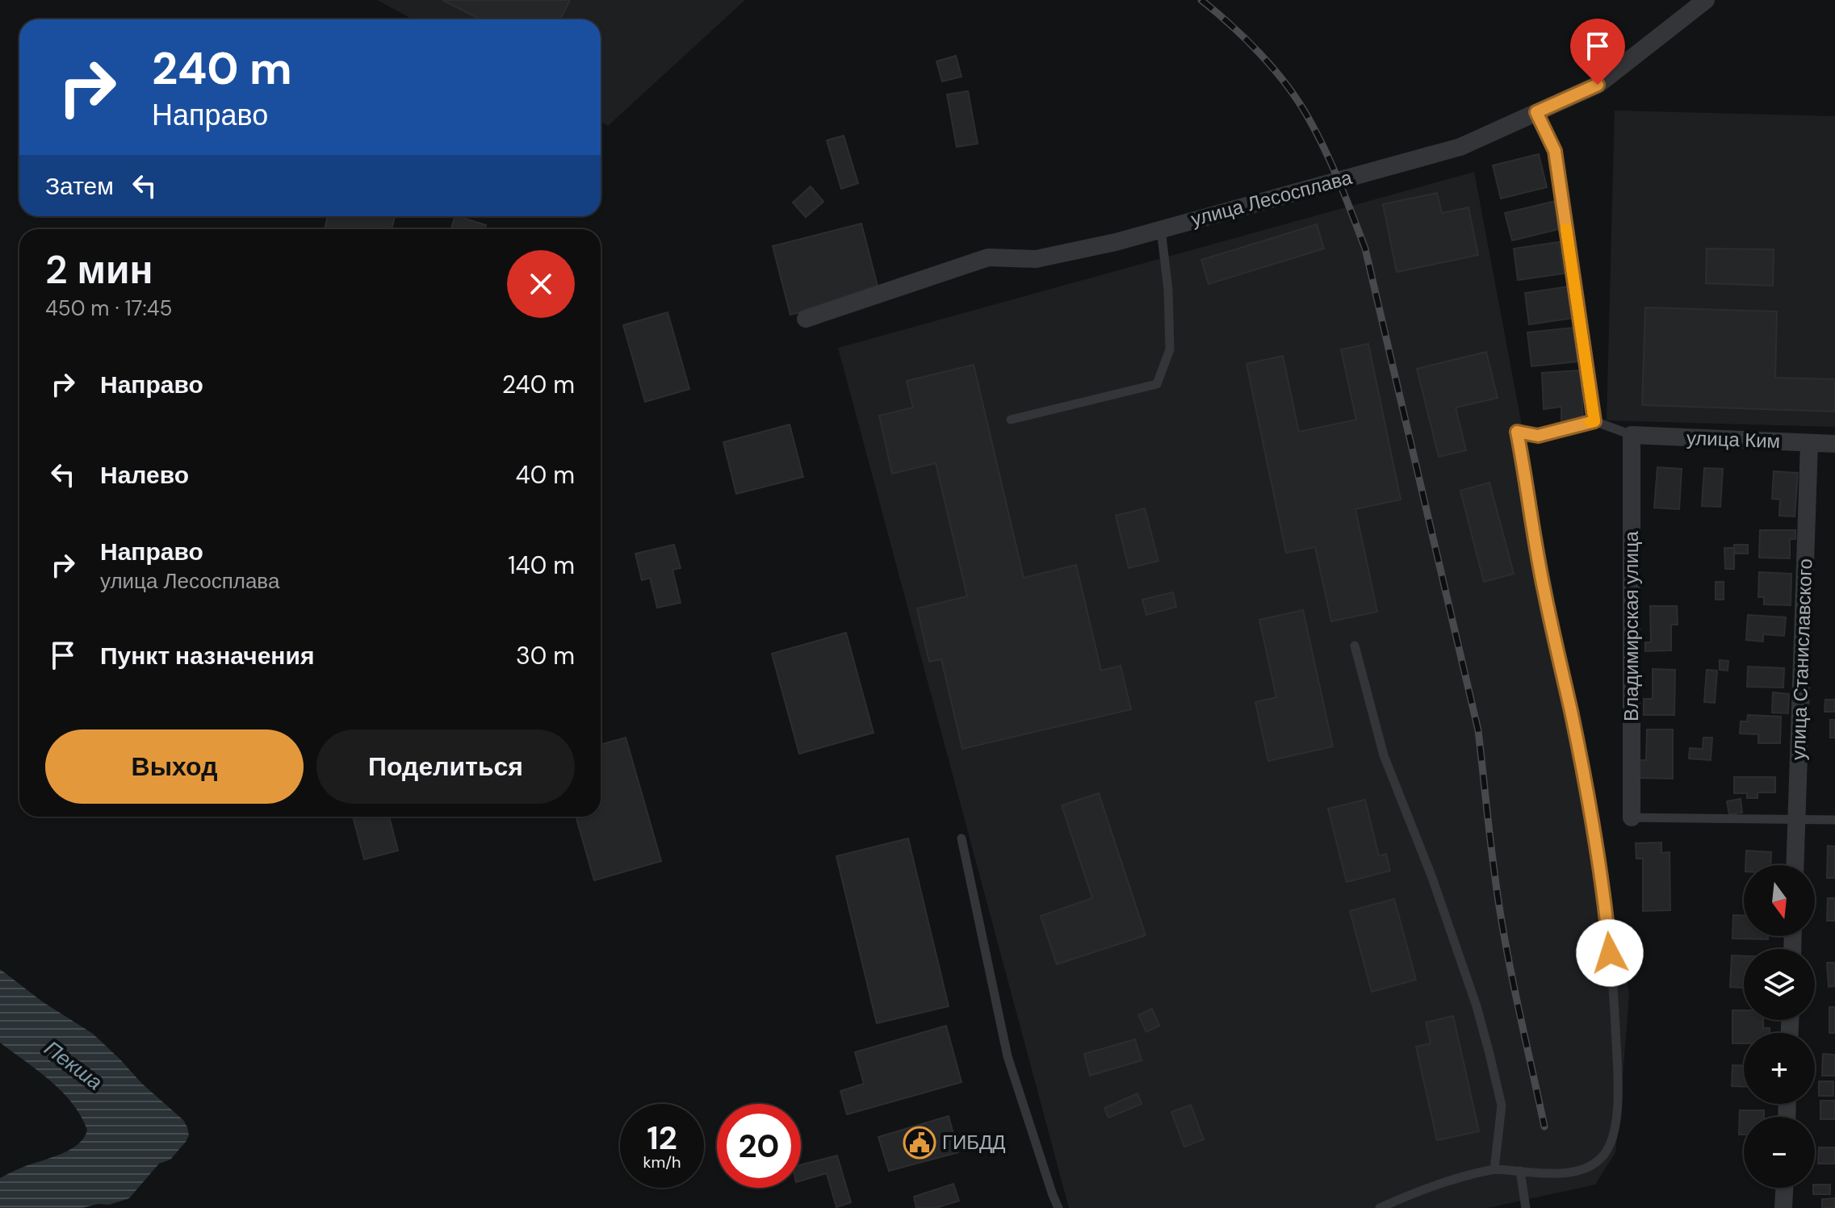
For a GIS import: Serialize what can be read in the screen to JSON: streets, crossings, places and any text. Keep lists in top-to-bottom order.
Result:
{
  "streets": {
    "street": [
      "улица Лесосплава",
      "улица Ким",
      "Владимирская улица",
      "улица Станиславского"
    ]
  },
  "crossings": [
    ["улица Ким", "Владимирская улица"],
    ["улица Ким", "улица Станиславского"]
  ],
  "water": ["Пекша"],
  "places": {
    "public building": ["ГИБДД"]
  },
  "north": "bottom",
  "page": {
    "turn": ["240 m", "Направо"],
    "then": "Затем",
    "heading": ["2 мин", "450 m · 17:45"],
    "list": [
      {
        "name": "Направо",
        "value": "240 m"
      },
      {
        "name": "Налево",
        "value": "40 m"
      },
      {
        "name": "Направо",
        "note": "улица Лесосплава",
        "value": "140 m"
      },
      {
        "name": "Пункт назначения",
        "value": "30 m"
      }
    ],
    "buttons": ["Выход", "Поделиться"],
    "map_buttons": ["+", "−"],
    "speed": "12 km/h",
    "limit": "20"
  }
}
